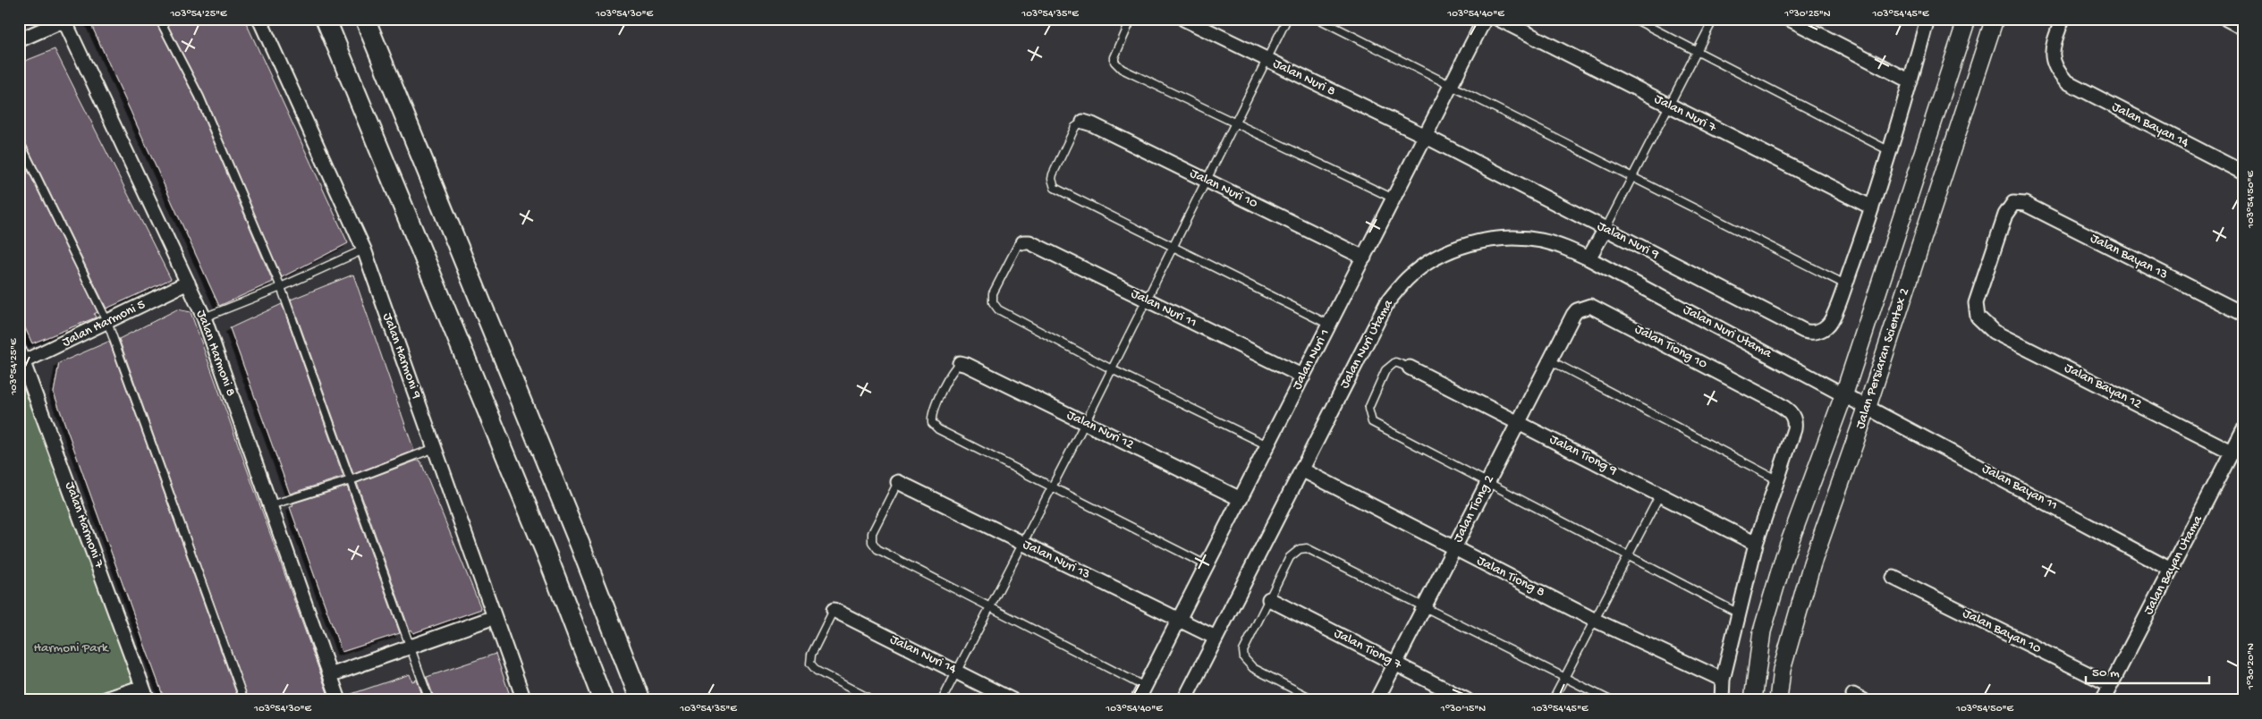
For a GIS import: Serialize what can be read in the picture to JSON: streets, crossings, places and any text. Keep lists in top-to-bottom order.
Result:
{
  "streets": {
    "street": [
      "Jalan Nuri 8",
      "Jalan Nuri 7",
      "Jalan Bayan 14",
      "Jalan Nuri 10",
      "Jalan Nuri 9",
      "Jalan Bayan 13",
      "Jalan Nuri 11",
      "Jalan Harmoni 5",
      "Jalan Nuri Utama",
      "Jalan Tiong 10",
      "Jalan Harmoni 8",
      "Jalan Harmoni 9",
      "Jalan Persiaran Scientex 2",
      "Jalan Nuri 1",
      "Jalan Bayan 12",
      "Jalan Nuri 12",
      "Jalan Tiong 9",
      "Jalan Bayan 11",
      "Jalan Tiong 2",
      "Jalan Harmoni 7",
      "Jalan Nuri 13",
      "Jalan Bayan Utama",
      "Jalan Tiong 8",
      "Jalan Bayan 10",
      "Jalan Tiong 7",
      "Jalan Nuri 14"
    ]
  },
  "crossings": [
    ["Jalan Nuri 8", "Jalan Nuri 9"],
    ["Jalan Nuri 8", "Jalan Nuri 1"],
    ["Jalan Nuri 10", "Jalan Nuri 1"],
    ["Jalan Nuri 9", "Jalan Nuri 1"],
    ["Jalan Bayan 13", "Jalan Bayan 12"],
    ["Jalan Nuri 11", "Jalan Nuri 1"],
    ["Jalan Harmoni 5", "Jalan Harmoni 8"],
    ["Jalan Harmoni 5", "Jalan Harmoni 7"],
    ["Jalan Nuri Utama", "Jalan Persiaran Scientex 2"],
    ["Jalan Nuri Utama", "Jalan Bayan 11"],
    ["Jalan Nuri Utama", "Jalan Nuri 13"],
    ["Jalan Nuri Utama", "Jalan Tiong 8"],
    ["Jalan Tiong 10", "Jalan Tiong 9"],
    ["Jalan Tiong 10", "Jalan Tiong 2"],
    ["Jalan Tiong 10", "Jalan Tiong 8"],
    ["Jalan Persiaran Scientex 2", "Jalan Bayan 11"],
    ["Jalan Nuri 1", "Jalan Nuri 12"],
    ["Jalan Nuri 1", "Jalan Nuri 13"],
    ["Jalan Bayan 12", "Jalan Bayan Utama"],
    ["Jalan Tiong 9", "Jalan Tiong 2"],
    ["Jalan Bayan 11", "Jalan Bayan Utama"],
    ["Jalan Tiong 2", "Jalan Tiong 8"],
    ["Jalan Tiong 2", "Jalan Tiong 7"],
    ["Jalan Bayan Utama", "Jalan Bayan 10"]
  ],
  "parks": ["Harmoni Park"],
  "scale_bar": "50 m",
  "coordinates": [
    "103°54'25\"E",
    "103°54'30\"E",
    "103°54'35\"E",
    "103°54'40\"E",
    "1°30'25\"N",
    "103°54'45\"E",
    "103°54'50\"E",
    "1°30'20\"N",
    "1°30'15\"N"
  ]
}
